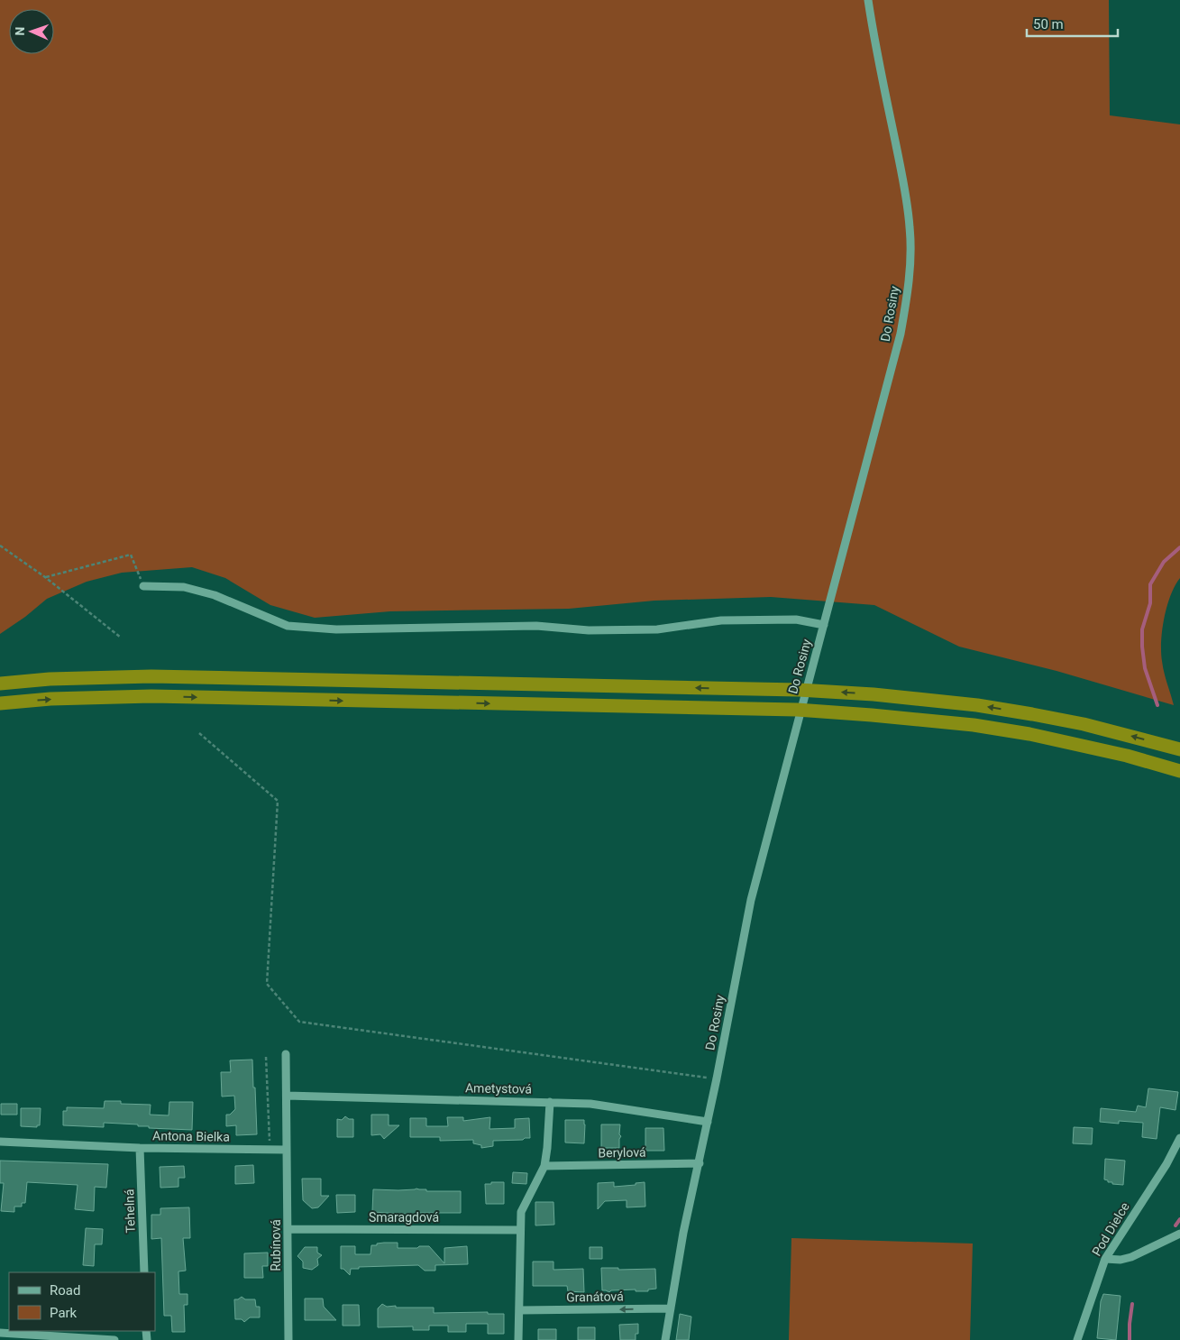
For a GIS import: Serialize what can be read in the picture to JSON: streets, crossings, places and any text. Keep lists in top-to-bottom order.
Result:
{
  "streets": {
    "street": [
      "Do Rosiny",
      "Ametystová",
      "Antona Bielka",
      "Berylová",
      "Tehelná",
      "Smaragdová",
      "Pod Dielce",
      "Rubínová",
      "Granátová"
    ]
  },
  "crossings": [
    ["Do Rosiny", "Ametystová"],
    ["Do Rosiny", "Berylová"],
    ["Do Rosiny", "Granátová"],
    ["Antona Bielka", "Tehelná"],
    ["Antona Bielka", "Rubínová"],
    ["Smaragdová", "Rubínová"]
  ],
  "one_way": ["Granátová"],
  "legend": ["Road", "Park"],
  "scale_bar": "50 m",
  "north": "left"
}
